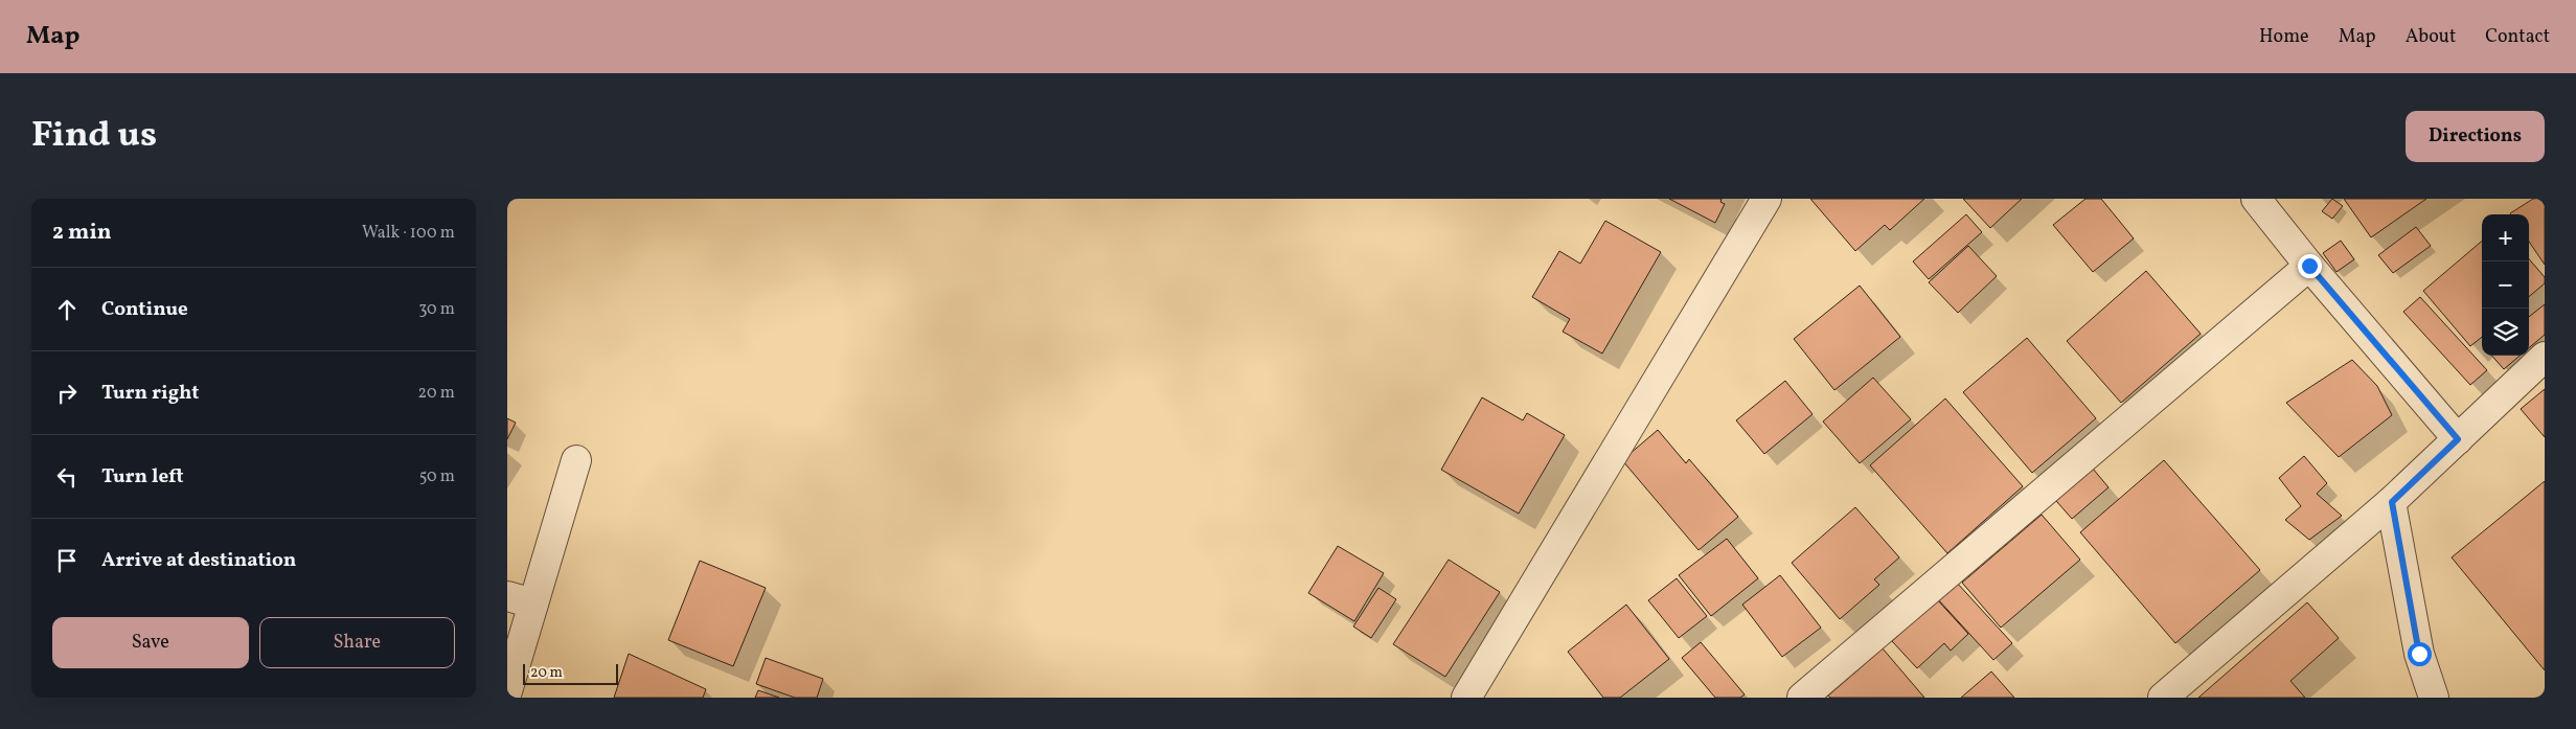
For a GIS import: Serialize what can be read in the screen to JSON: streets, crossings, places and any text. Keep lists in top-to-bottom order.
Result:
{
  "scale_bar": "20 m",
  "page": {
    "header": "Map",
    "nav": [
      "Home",
      "Map",
      "About",
      "Contact"
    ],
    "title": "Find us",
    "buttons": [
      "Directions",
      ["Save", "Share"]
    ],
    "heading": ["2 min", "Walk · 100 m"],
    "map_buttons": ["+", "−"],
    "list": [
      ["Continue", "30 m"],
      ["Turn right", "20 m"],
      ["Turn left", "50 m"],
      "Arrive at destination"
    ],
    "scale": "20 m"
  }
}
